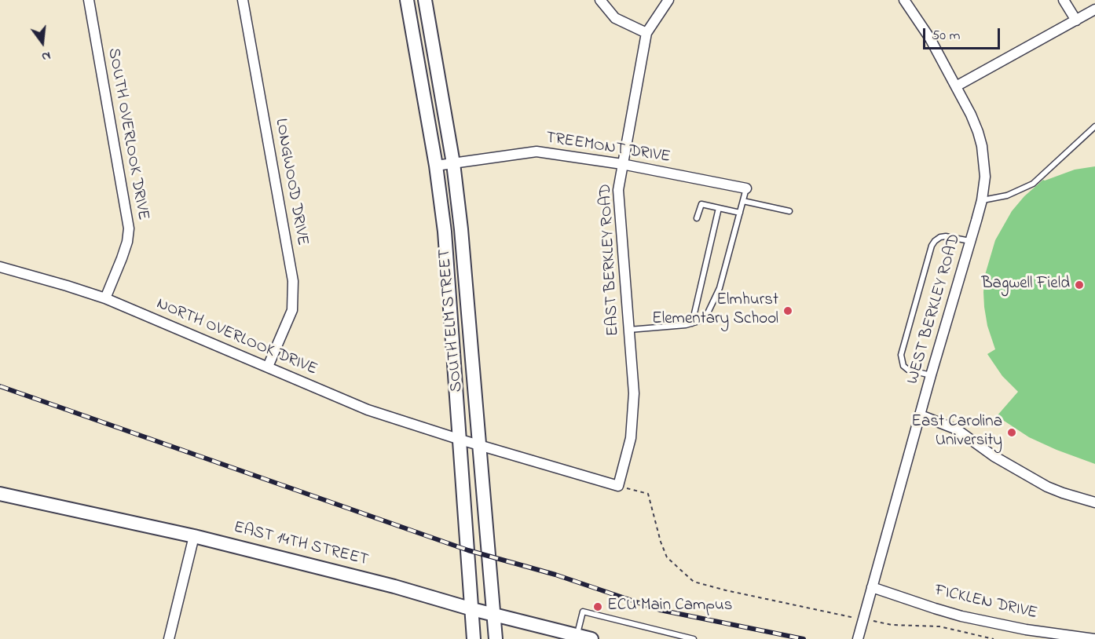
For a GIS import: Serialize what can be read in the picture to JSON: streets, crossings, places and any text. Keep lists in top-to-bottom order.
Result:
{
  "streets": {
    "street": [
      "SOUTH OVERLOOK DRIVE",
      "TREEMONT DRIVE",
      "LONGWOOD DRIVE",
      "EAST BERKLEY ROAD",
      "WEST BERKLEY ROAD",
      "SOUTH ELM STREET",
      "NORTH OVERLOOK DRIVE",
      "EAST 14TH STREET",
      "FICKLEN DRIVE"
    ]
  },
  "crossings": [
    ["SOUTH OVERLOOK DRIVE", "NORTH OVERLOOK DRIVE"],
    ["TREEMONT DRIVE", "EAST BERKLEY ROAD"],
    ["TREEMONT DRIVE", "SOUTH ELM STREET"],
    ["LONGWOOD DRIVE", "NORTH OVERLOOK DRIVE"],
    ["EAST BERKLEY ROAD", "NORTH OVERLOOK DRIVE"],
    ["WEST BERKLEY ROAD", "FICKLEN DRIVE"],
    ["SOUTH ELM STREET", "NORTH OVERLOOK DRIVE"],
    ["SOUTH ELM STREET", "EAST 14TH STREET"]
  ],
  "places": [
    "Bagwell Field",
    "Elmhurst Elementary School",
    "East Carolina University",
    "ECU Main Campus"
  ],
  "scale_bar": "50 m",
  "north": "bottom"
}
